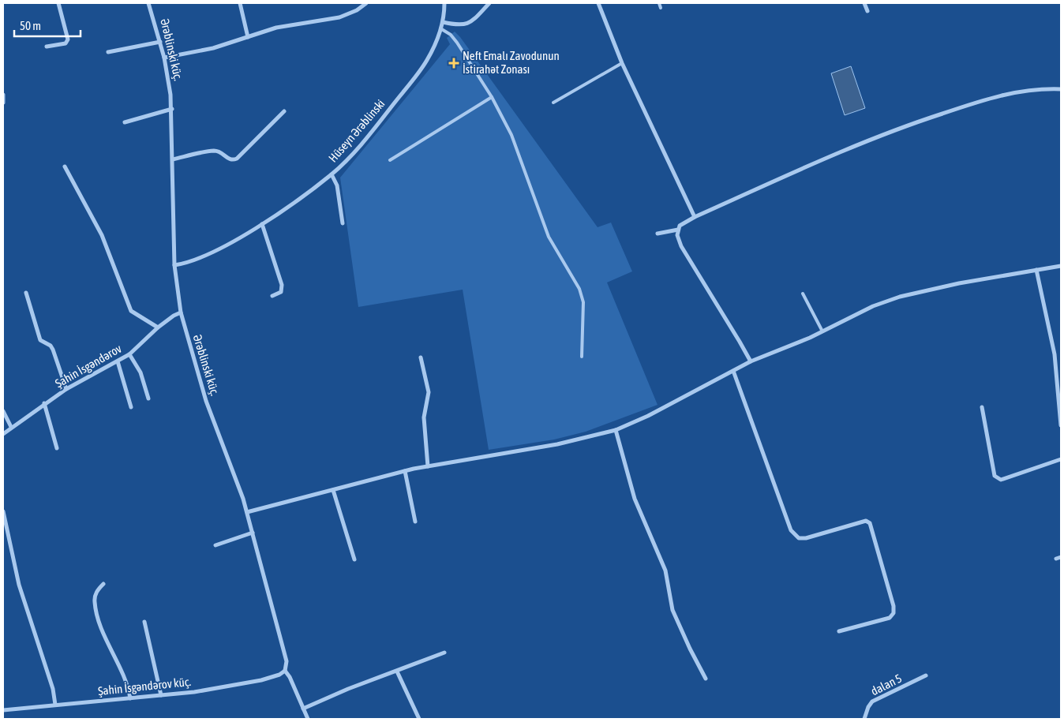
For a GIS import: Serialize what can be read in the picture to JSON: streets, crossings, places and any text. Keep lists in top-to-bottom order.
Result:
{
  "streets": {
    "street": [
      "Ərəblinski küç.",
      "Hüseyn Ərəblinski",
      "Şahin İsgəndərov",
      "dalan 5",
      "Şahin İsgəndərov küç."
    ]
  },
  "crossings": [
    ["Ərəblinski küç.", "Hüseyn Ərəblinski"],
    ["Ərəblinski küç.", "Şahin İsgəndərov"],
    ["Ərəblinski küç.", "Şahin İsgəndərov küç."]
  ],
  "places": {
    "health": ["Neft Emalı Zavodunun İstirahət Zonası"]
  },
  "scale_bar": "50 m"
}
